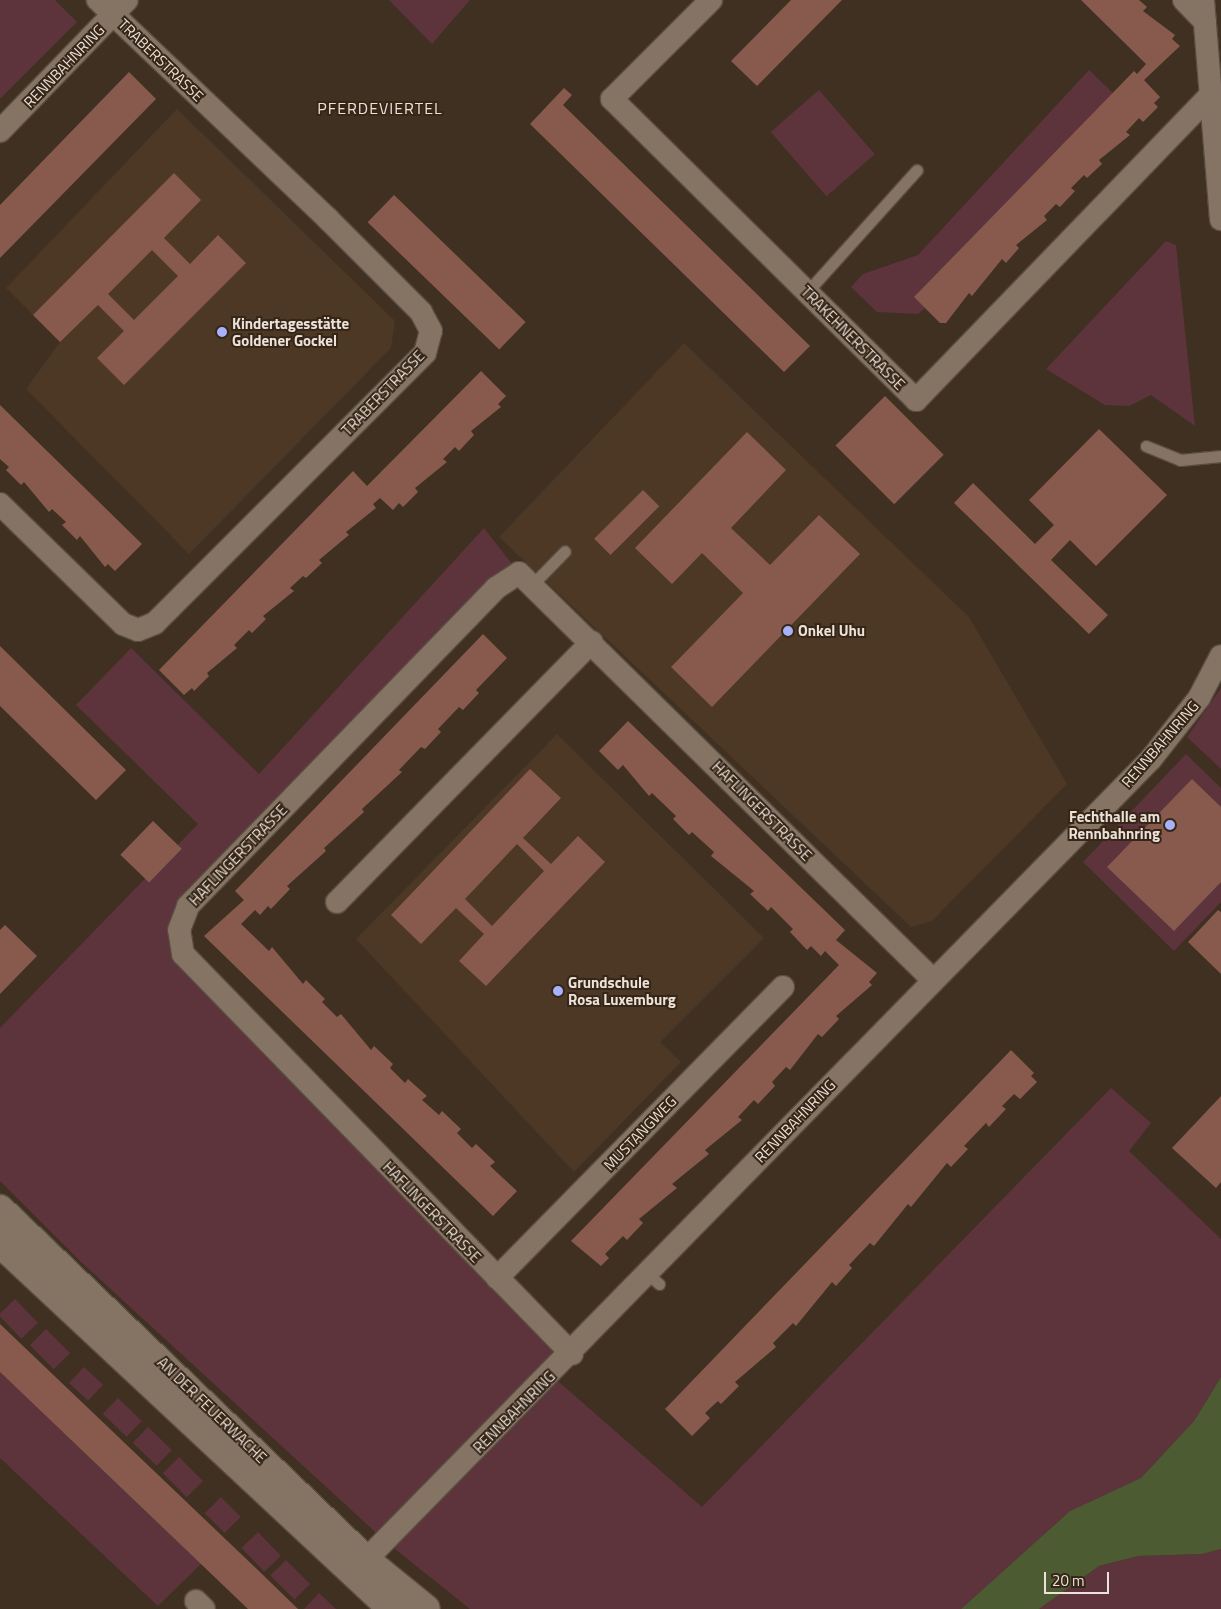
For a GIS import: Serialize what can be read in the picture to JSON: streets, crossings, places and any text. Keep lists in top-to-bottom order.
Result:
{
  "streets": {
    "street": [
      "TRABERSTRASSE",
      "RENNBAHNRING",
      "TRAKEHNERSTRASSE",
      "HAFLINGERSTRASSE",
      "MUSTANGWEG",
      "AN DER FEUERWACHE"
    ]
  },
  "crossings": [
    ["TRABERSTRASSE", "RENNBAHNRING"],
    ["RENNBAHNRING", "HAFLINGERSTRASSE"],
    ["RENNBAHNRING", "AN DER FEUERWACHE"],
    ["HAFLINGERSTRASSE", "MUSTANGWEG"]
  ],
  "districts": ["PFERDEVIERTEL"],
  "places": [
    "Kindertagesstätte Goldener Gockel",
    "Onkel Uhu",
    "Fechthalle am Rennbahnring",
    "Grundschule Rosa Luxemburg"
  ],
  "scale_bar": "20 m"
}
